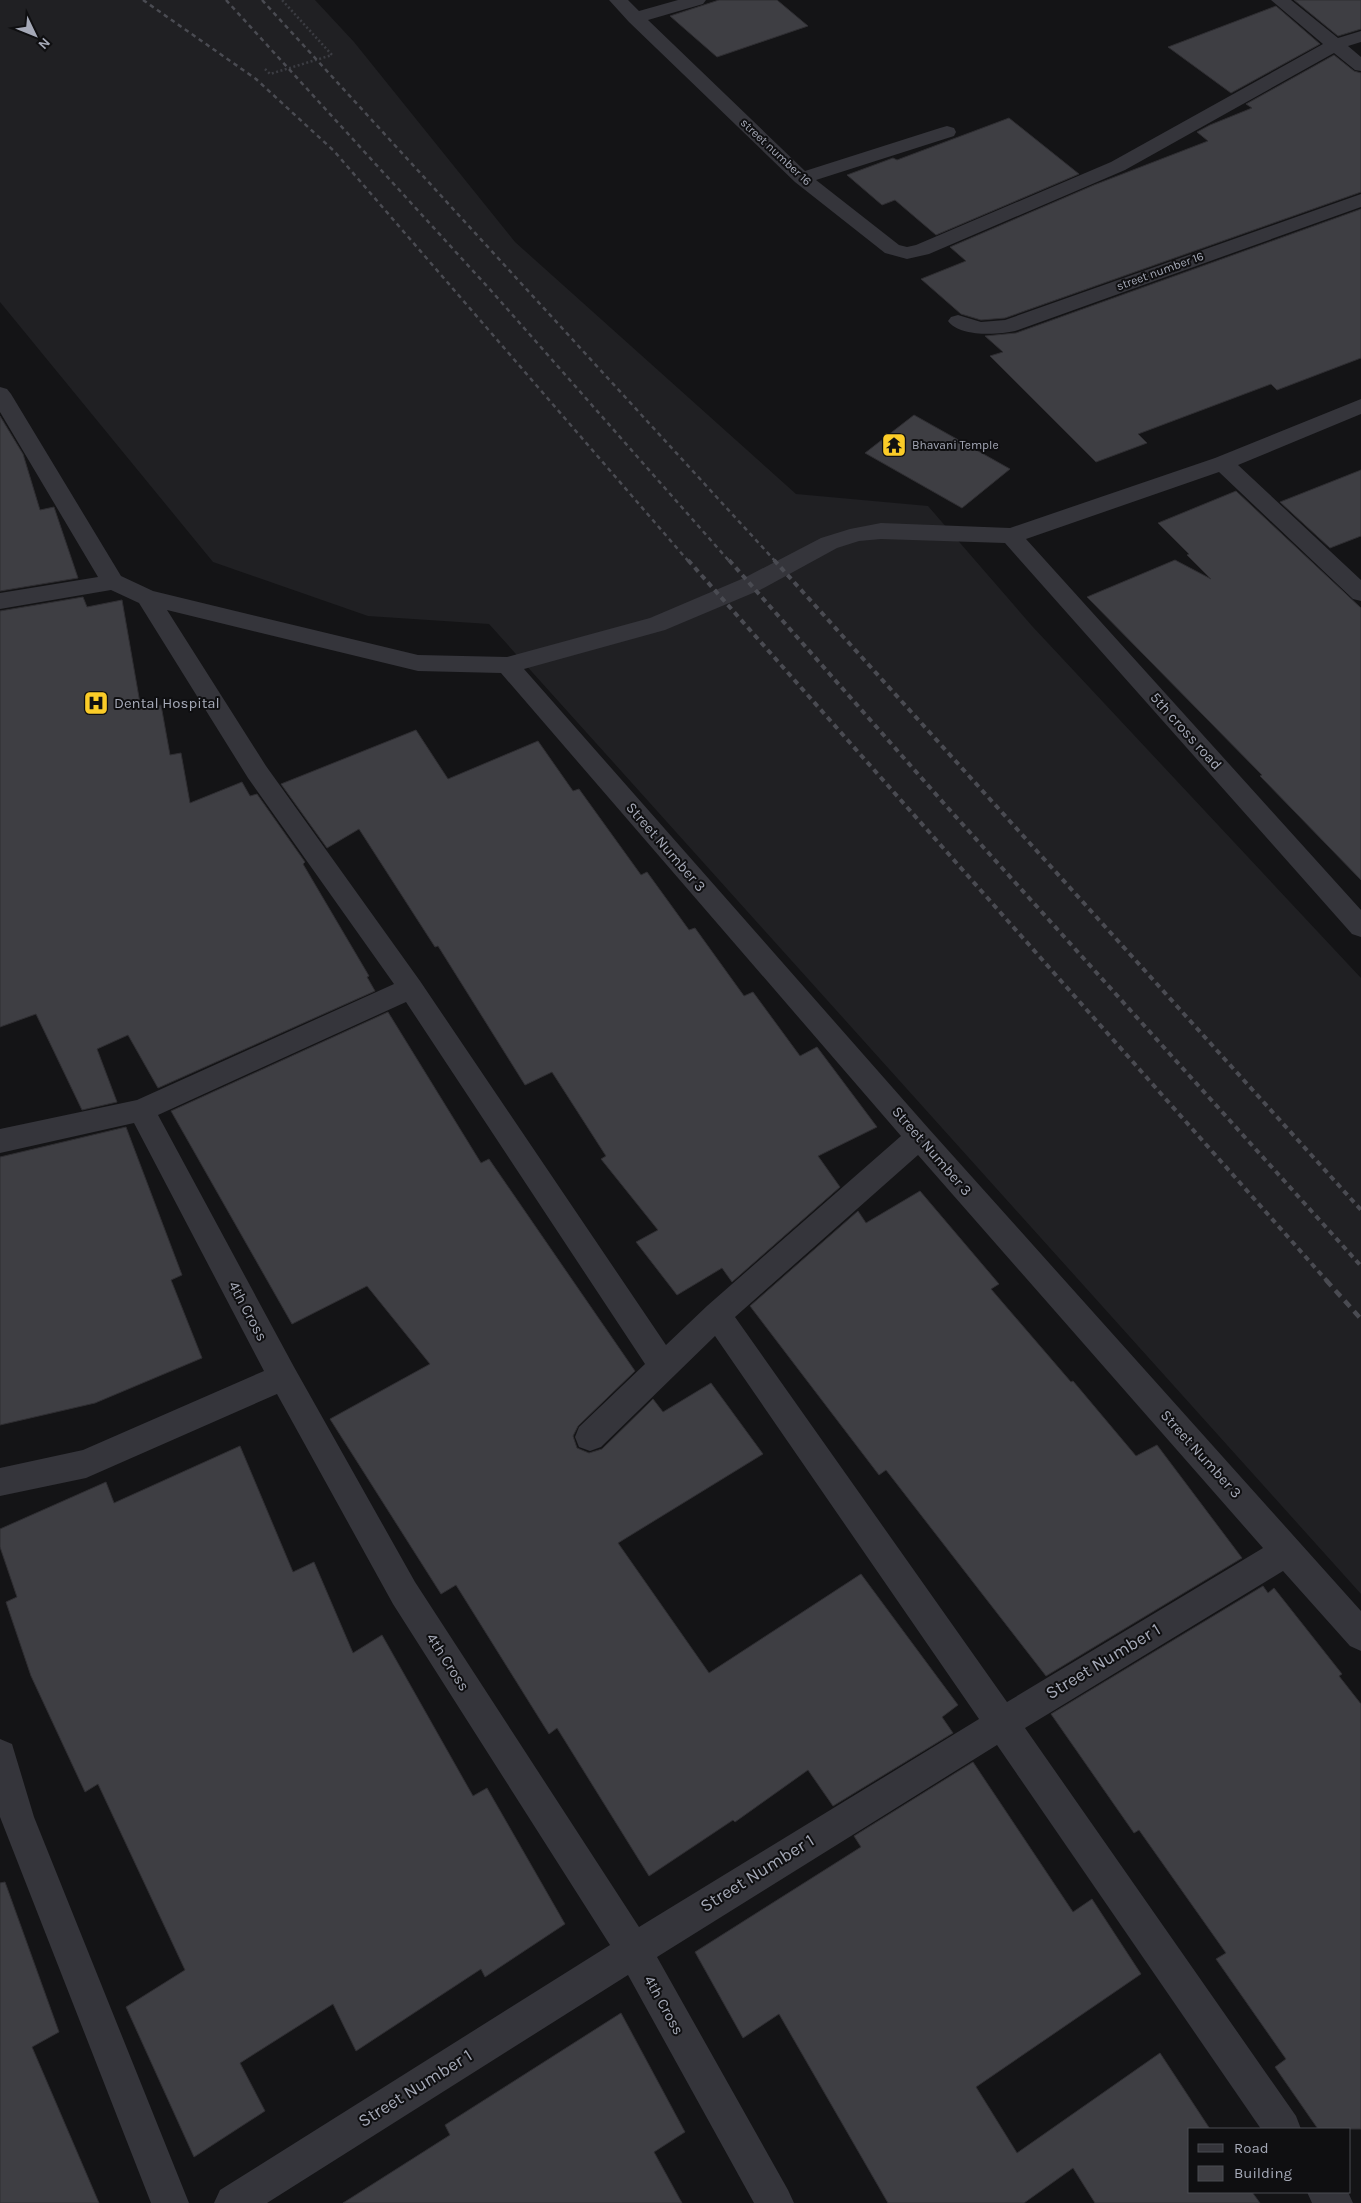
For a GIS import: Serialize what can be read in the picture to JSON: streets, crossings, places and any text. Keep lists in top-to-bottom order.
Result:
{
  "streets": {
    "street": [
      "street number 16",
      "5th cross road",
      "Street Number 3",
      "4th Cross",
      "Street Number 1"
    ]
  },
  "crossings": [
    ["Street Number 3", "Street Number 1"],
    ["4th Cross", "Street Number 1"]
  ],
  "places": {
    "temple": ["Bhavani Temple"],
    "hospital": ["Dental Hospital"]
  },
  "legend": ["Road", "Building"],
  "north": "bottom right"
}
